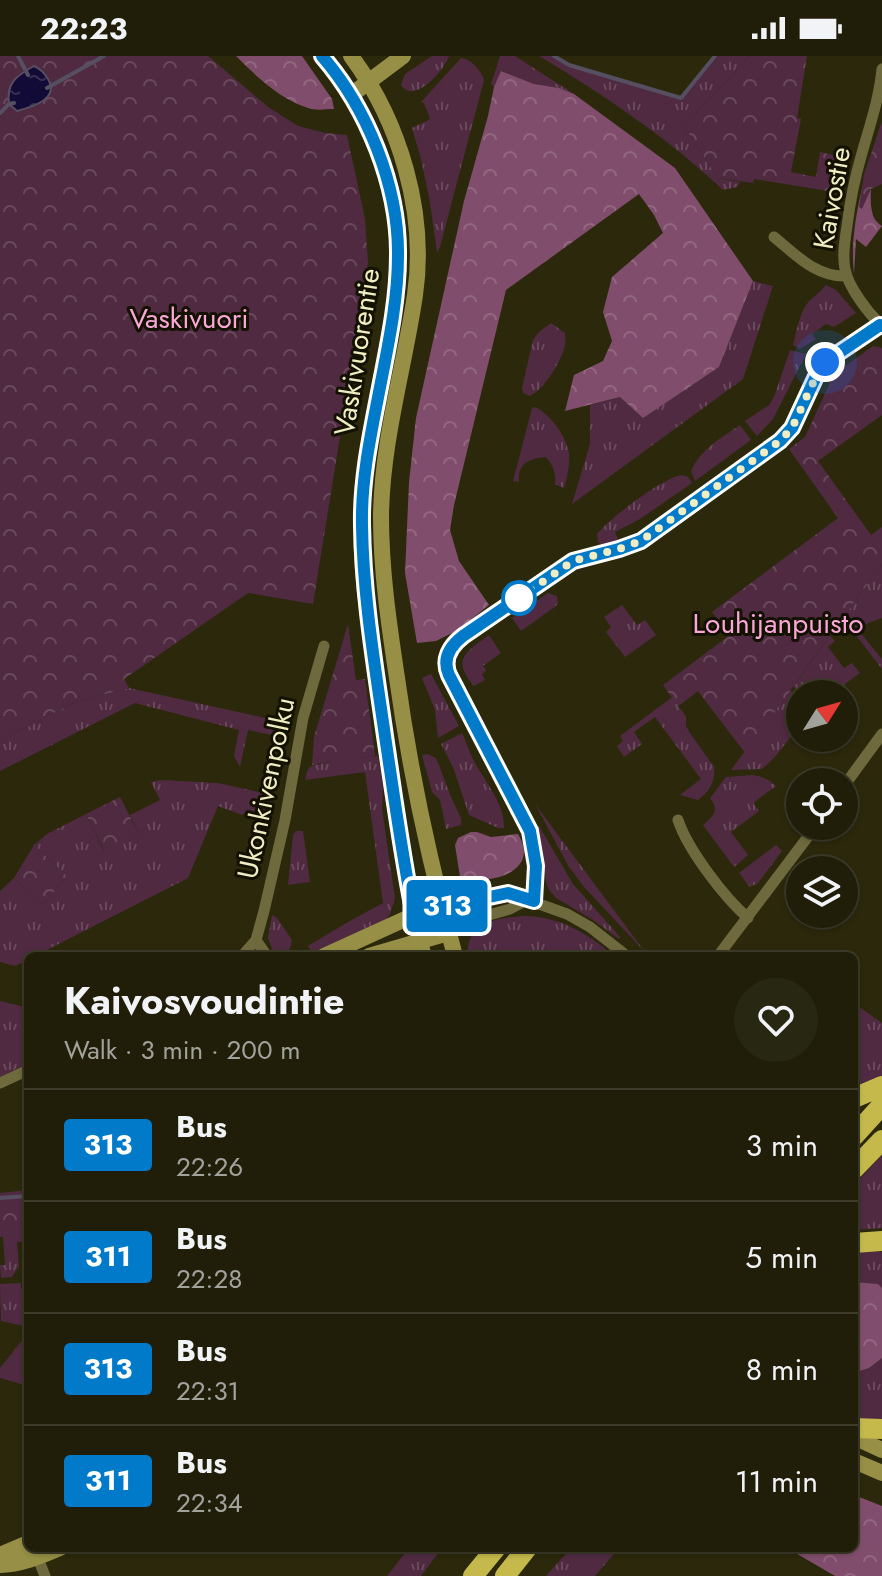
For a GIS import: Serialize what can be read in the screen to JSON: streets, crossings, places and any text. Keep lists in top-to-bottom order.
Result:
{
  "streets": {
    "main road": ["Vaskivuorentie"],
    "street": ["Kaivostie", "Ukonkivenpolku"]
  },
  "parks": ["Vaskivuori", "Louhijanpuisto"],
  "lines": ["bus line 313"],
  "north": "top right",
  "page": {
    "status": "22:23",
    "on_map": "313",
    "heading": ["Kaivosvoudintie", "Walk · 3 min · 200 m"],
    "list": [
      {
        "mark": "313",
        "name": "Bus",
        "note": "22:26",
        "value": "3 min"
      },
      {
        "mark": "311",
        "name": "Bus",
        "note": "22:28",
        "value": "5 min"
      },
      {
        "mark": "313",
        "name": "Bus",
        "note": "22:31",
        "value": "8 min"
      },
      {
        "mark": "311",
        "name": "Bus",
        "note": "22:34",
        "value": "11 min"
      }
    ]
  }
}
